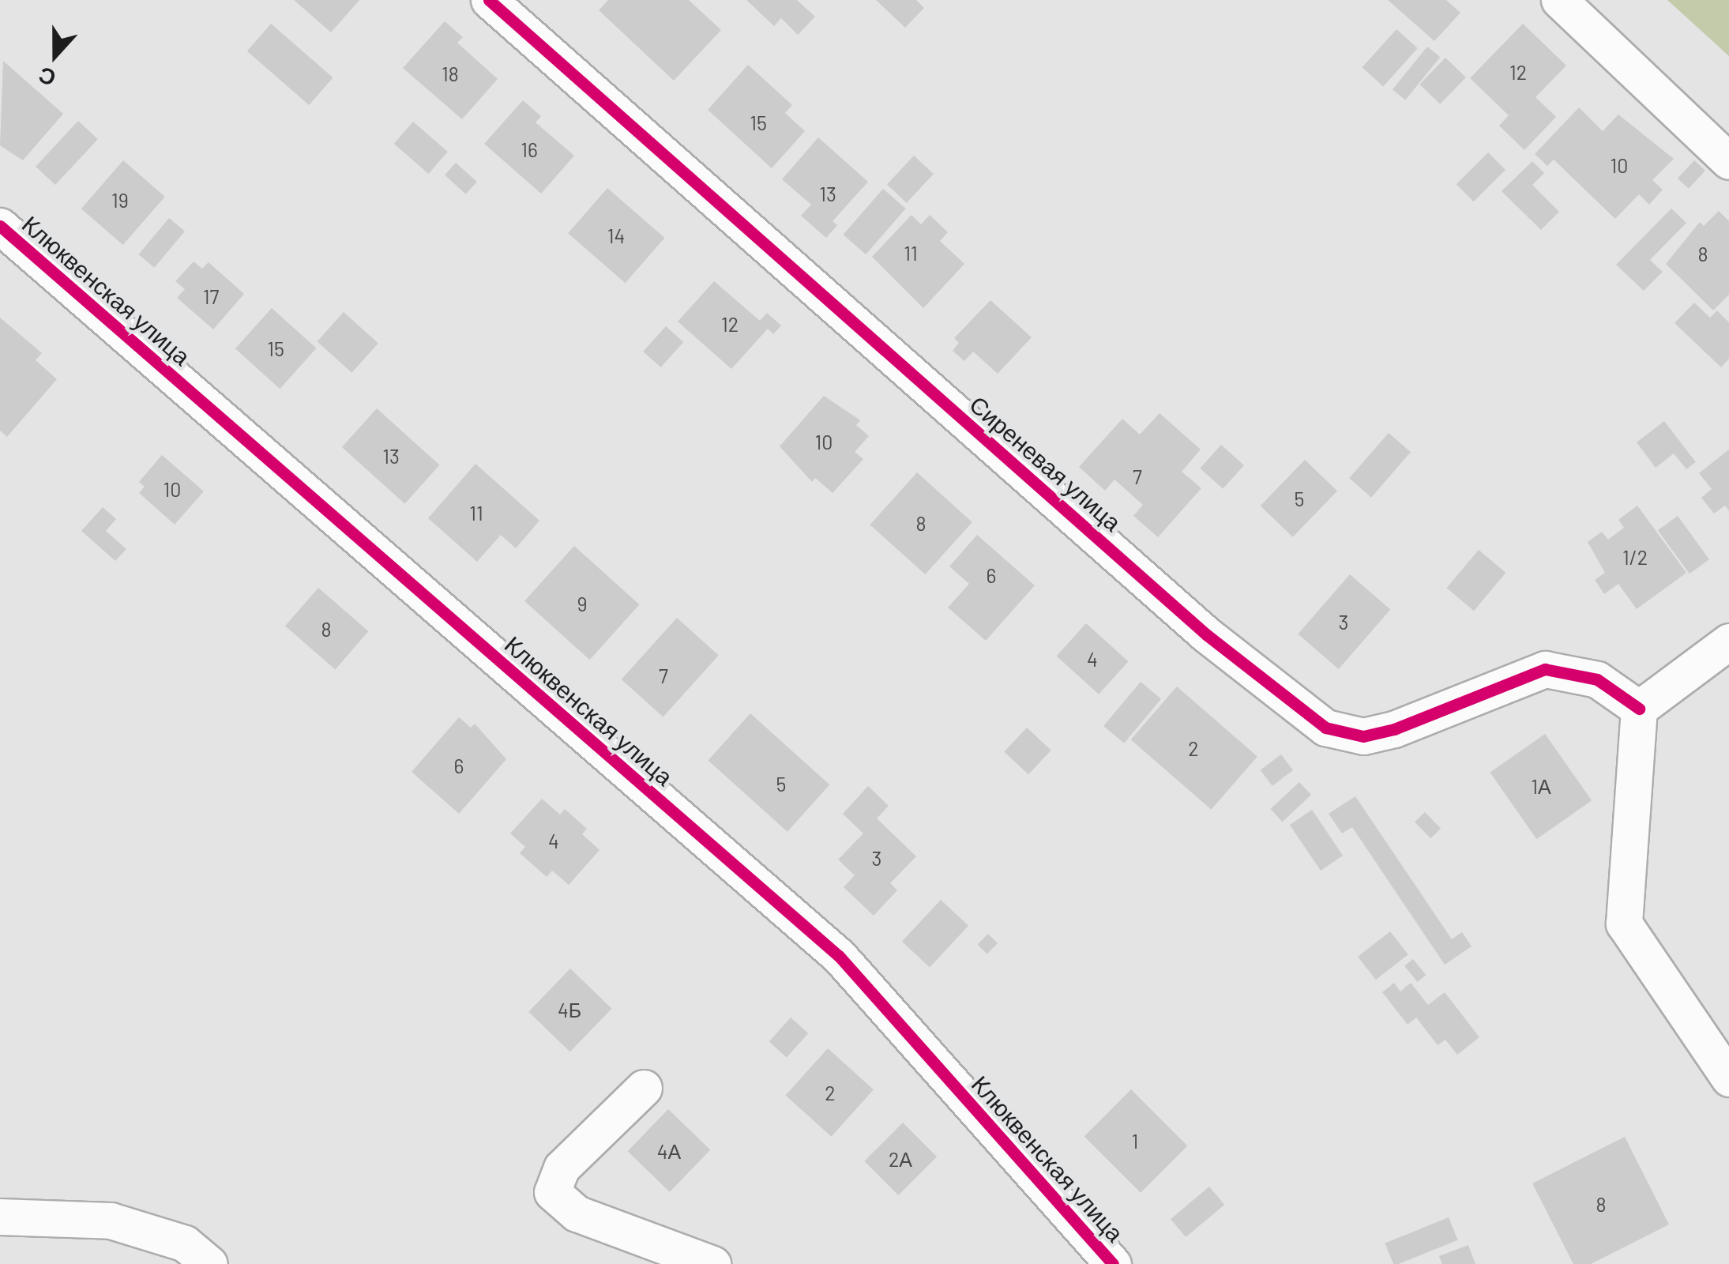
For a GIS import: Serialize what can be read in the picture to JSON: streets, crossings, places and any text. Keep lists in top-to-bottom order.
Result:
{
  "streets": {
    "street": ["Клюквенская улица", "Сиреневая улица"]
  },
  "house_numbers": [
    "12",
    "18",
    "15",
    "16",
    "10",
    "13",
    "19",
    "14",
    "11",
    "8",
    "17",
    "12",
    "15",
    "10",
    "13",
    "7",
    "10",
    "5",
    "11",
    "8",
    "1/2",
    "6",
    "9",
    "3",
    "8",
    "4",
    "7",
    "2",
    "6",
    "5",
    "1А",
    "4",
    "3",
    "4Б",
    "2",
    "1",
    "4А",
    "2А",
    "8"
  ],
  "north": "bottom"
}
